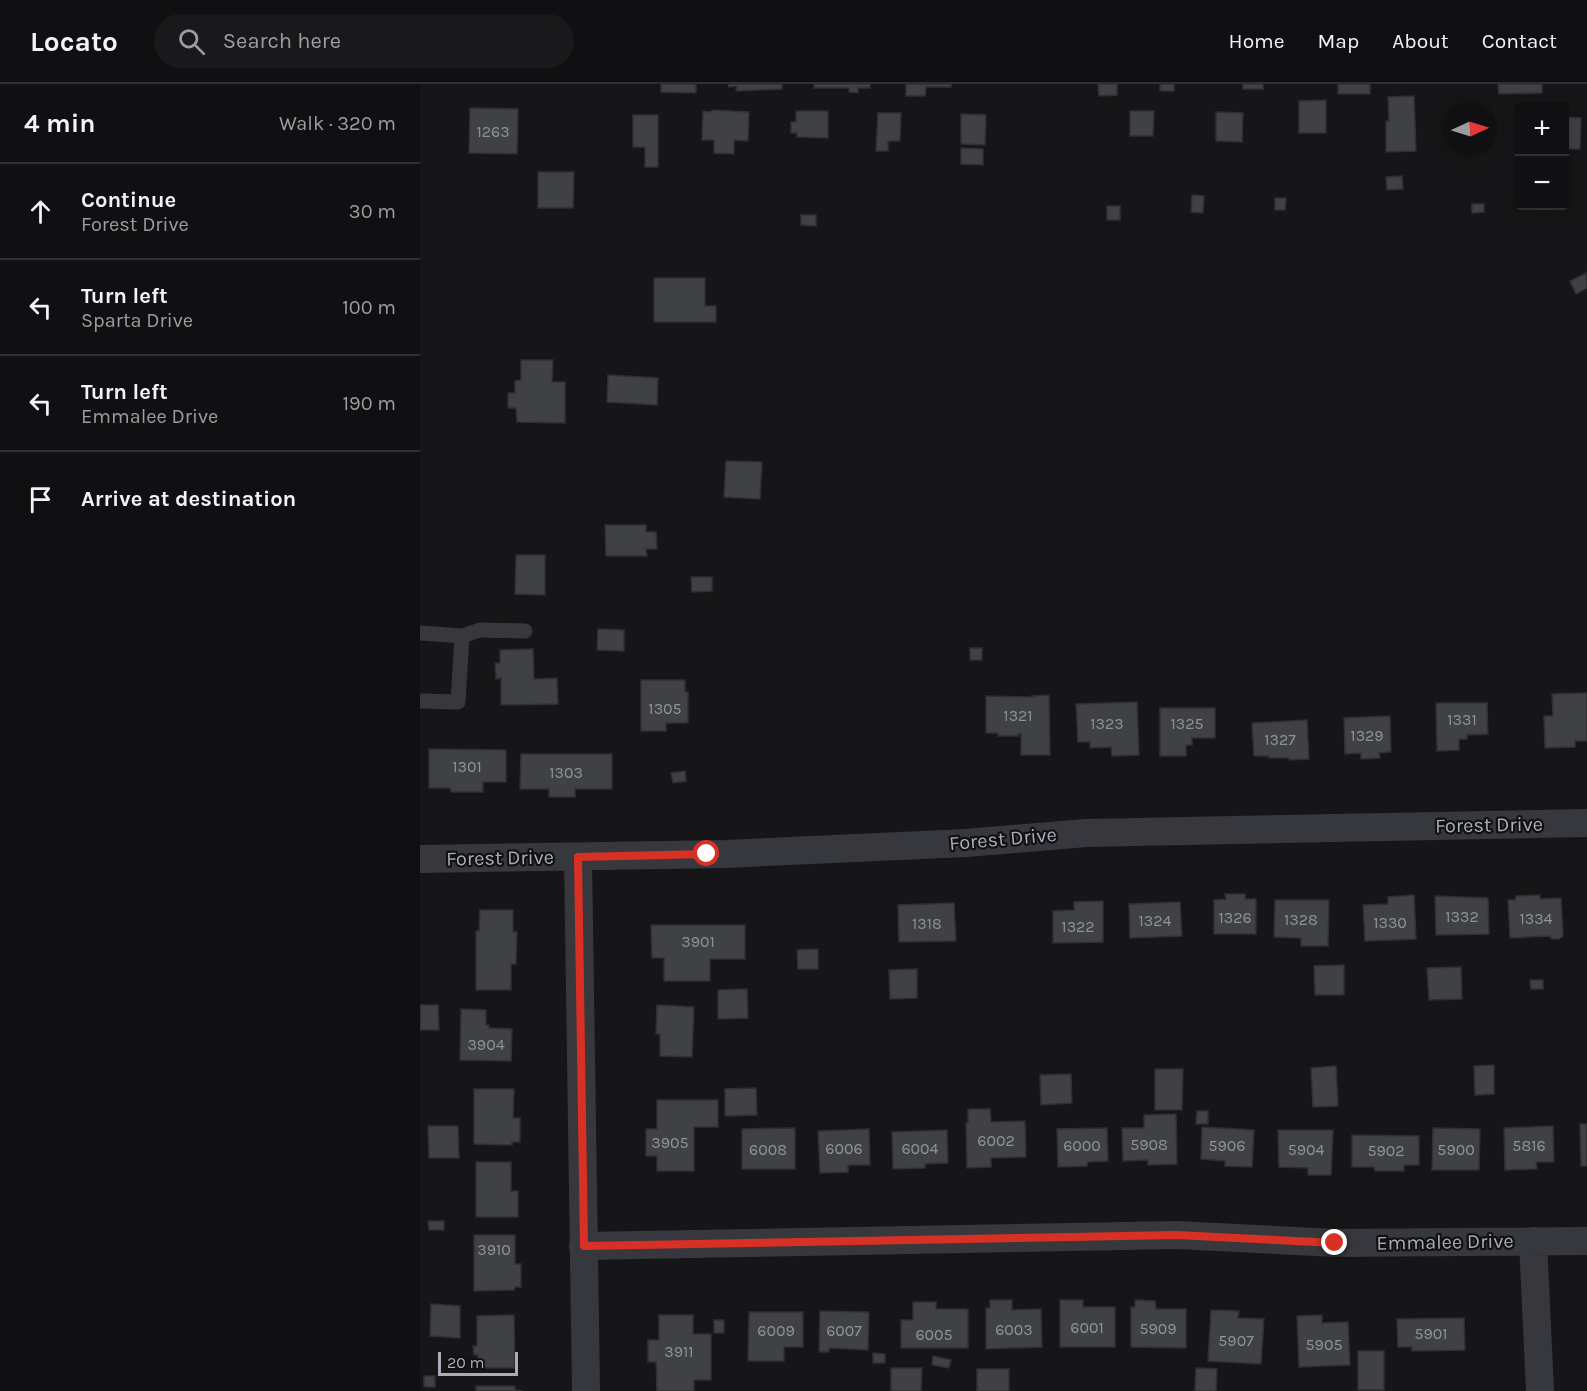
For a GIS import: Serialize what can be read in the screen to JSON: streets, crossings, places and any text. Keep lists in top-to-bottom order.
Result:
{
  "streets": {
    "street": ["Forest Drive", "Emmalee Drive"]
  },
  "house_numbers": [
    "1263",
    "1305",
    "1321",
    "1331",
    "1323",
    "1325",
    "1329",
    "1327",
    "1301",
    "1303",
    "1332",
    "1326",
    "1334",
    "1328",
    "1324",
    "1330",
    "1318",
    "1322",
    "3901",
    "3904",
    "6002",
    "3905",
    "5908",
    "6000",
    "5906",
    "5816",
    "6006",
    "6004",
    "6008",
    "5904",
    "5900",
    "5902",
    "3910",
    "6001",
    "5909",
    "6003",
    "6009",
    "6007",
    "5901",
    "6005",
    "5907",
    "5905",
    "3911"
  ],
  "scale_bar": "20 m",
  "north": "right",
  "page": {
    "header": "Locato",
    "search": "Search here",
    "nav": [
      "Home",
      "Map",
      "About",
      "Contact"
    ],
    "heading": ["4 min", "Walk · 320 m"],
    "map_buttons": ["+", "−"],
    "list": [
      ["Continue", "Forest Drive", "30 m"],
      ["Turn left", "Sparta Drive", "100 m"],
      ["Turn left", "Emmalee Drive", "190 m"],
      "Arrive at destination"
    ],
    "scale": "20 m"
  }
}
